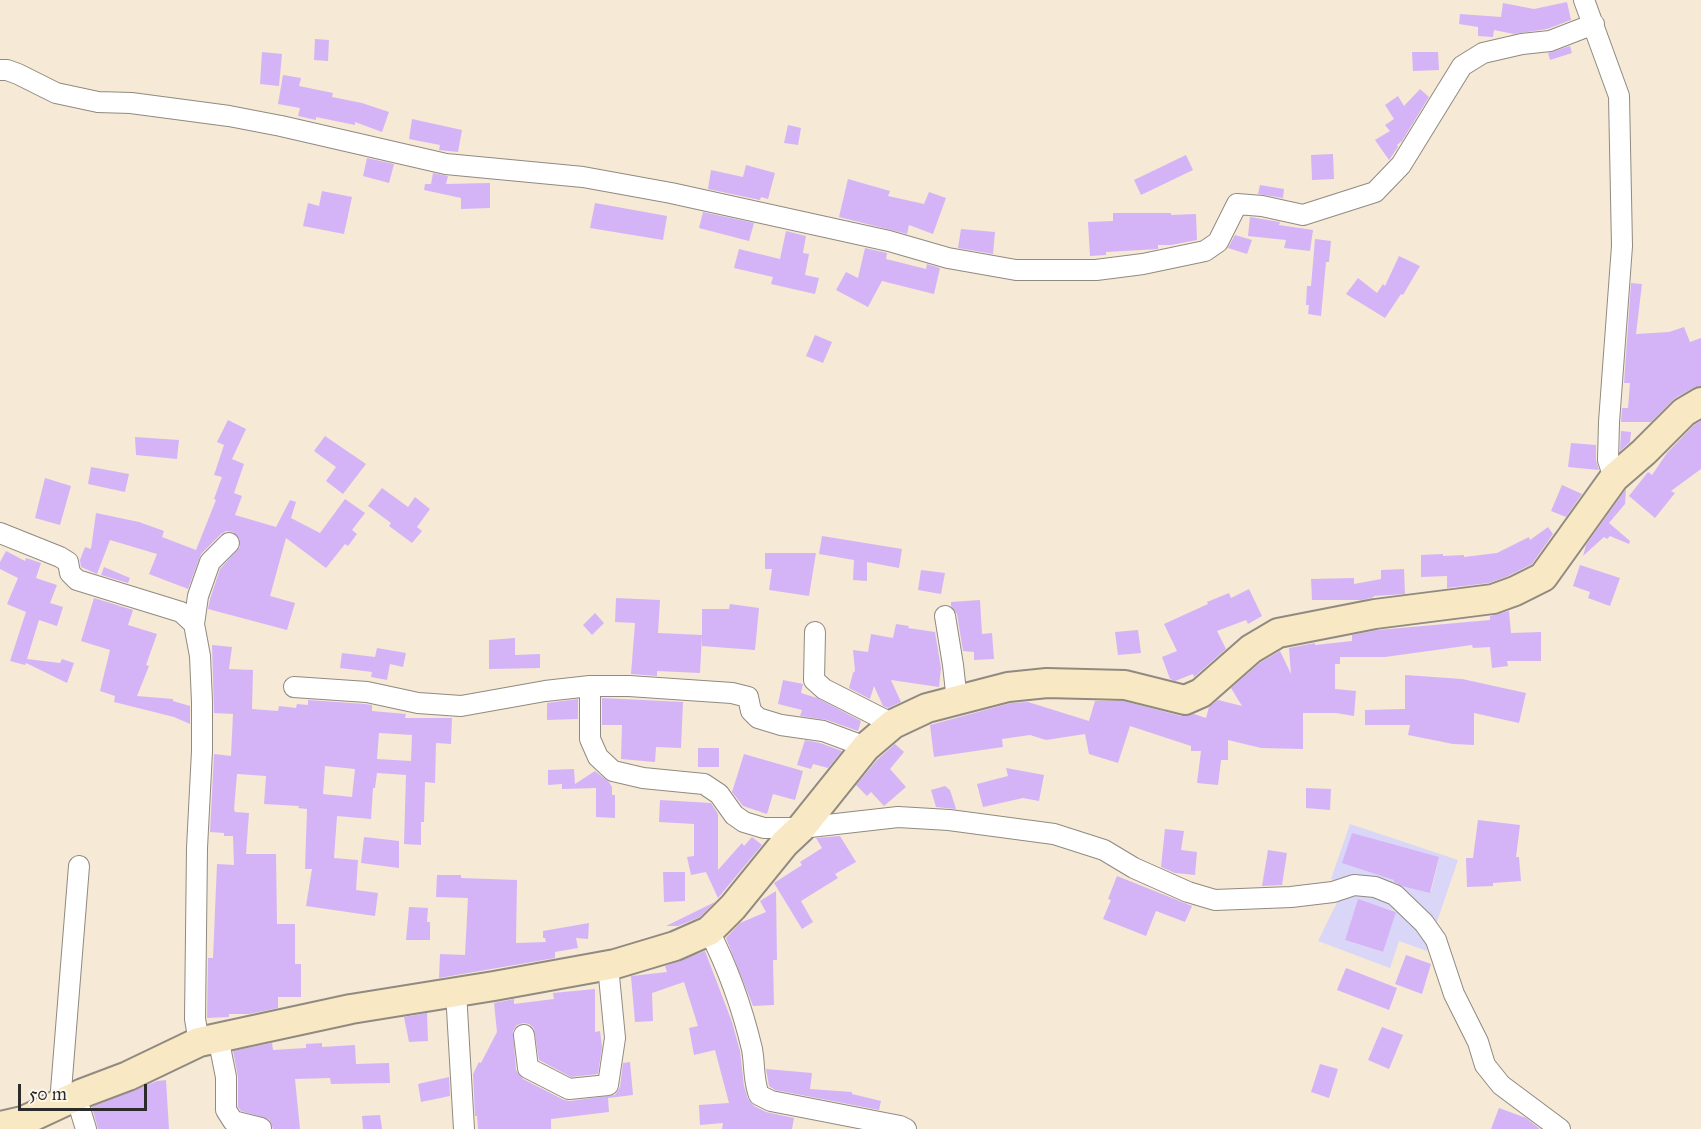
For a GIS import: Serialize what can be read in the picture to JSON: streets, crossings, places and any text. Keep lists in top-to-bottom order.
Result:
{
  "scale_bar": "50 m"
}
